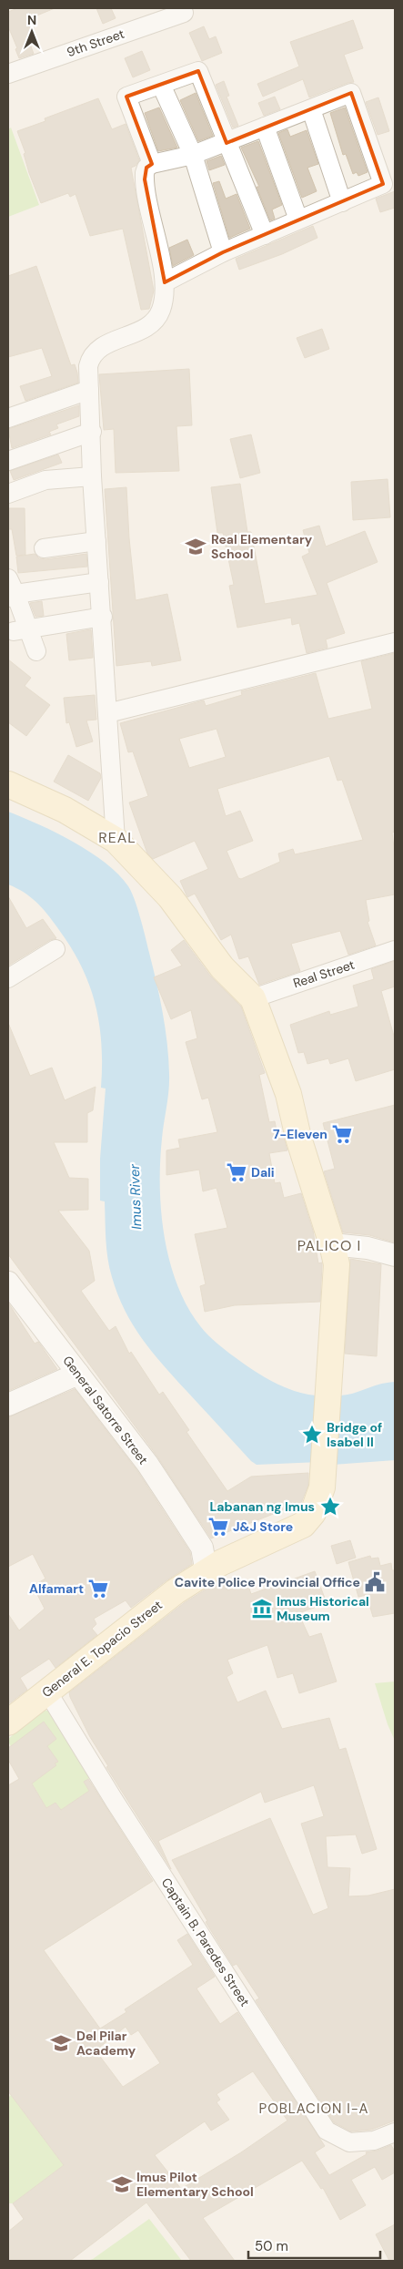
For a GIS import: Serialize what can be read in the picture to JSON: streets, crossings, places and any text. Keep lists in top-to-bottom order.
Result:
{
  "streets": {
    "main road": ["General E. Topacio Street"],
    "street": [
      "9th Street",
      "Real Street",
      "General Satorre Street",
      "Captain B. Paredes Street"
    ]
  },
  "crossings": [
    ["Real Street", "General E. Topacio Street"],
    ["General Satorre Street", "General E. Topacio Street"],
    ["General E. Topacio Street", "Captain B. Paredes Street"]
  ],
  "districts": ["REAL", "PALICO I", "POBLACION I-A"],
  "water": ["Imus River"],
  "places": {
    "school or university": ["Real Elementary School", "Del Pilar Academy", "Imus Pilot Elementary School"],
    "supermarket": [
      "7-Eleven",
      "Dali",
      "J&J Store",
      "Alfamart"
    ],
    "place": ["Bridge of Isabel II", "Labanan ng Imus"],
    "public building": ["Cavite Police Provincial Office"],
    "museum": ["Imus Historical Museum"]
  },
  "scale_bar": "50 m",
  "north": "top"
}
